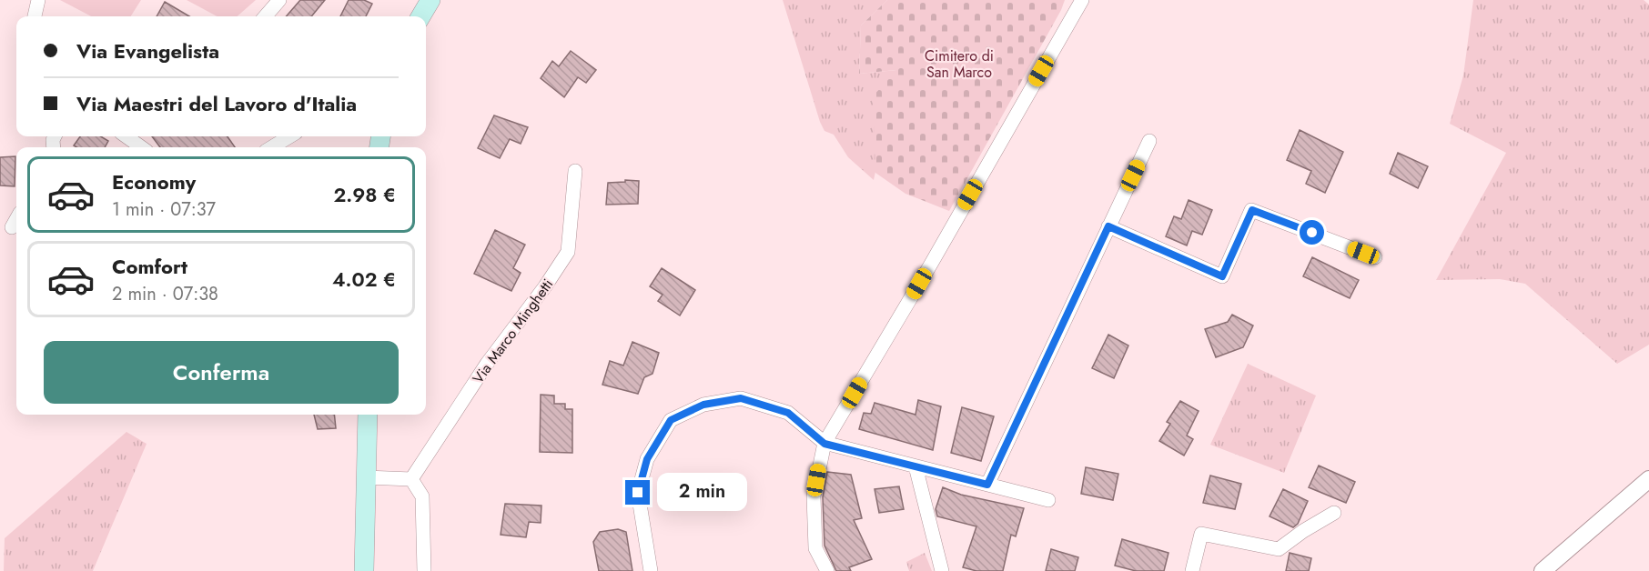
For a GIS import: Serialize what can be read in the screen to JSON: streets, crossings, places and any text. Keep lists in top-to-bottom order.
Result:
{
  "streets": {
    "street": ["Via Marco Minghetti"]
  },
  "parks": ["Cimitero di San Marco"],
  "page": {
    "banner": ["Via Evangelista", "Via Maestri del Lavoro d'Italia"],
    "list": [
      {
        "name": "Economy",
        "note": "1 min · 07:37",
        "value": "2.98 €"
      },
      {
        "name": "Comfort",
        "note": "2 min · 07:38",
        "value": "4.02 €"
      }
    ],
    "buttons": "Conferma",
    "bubble": "2 min"
  }
}
